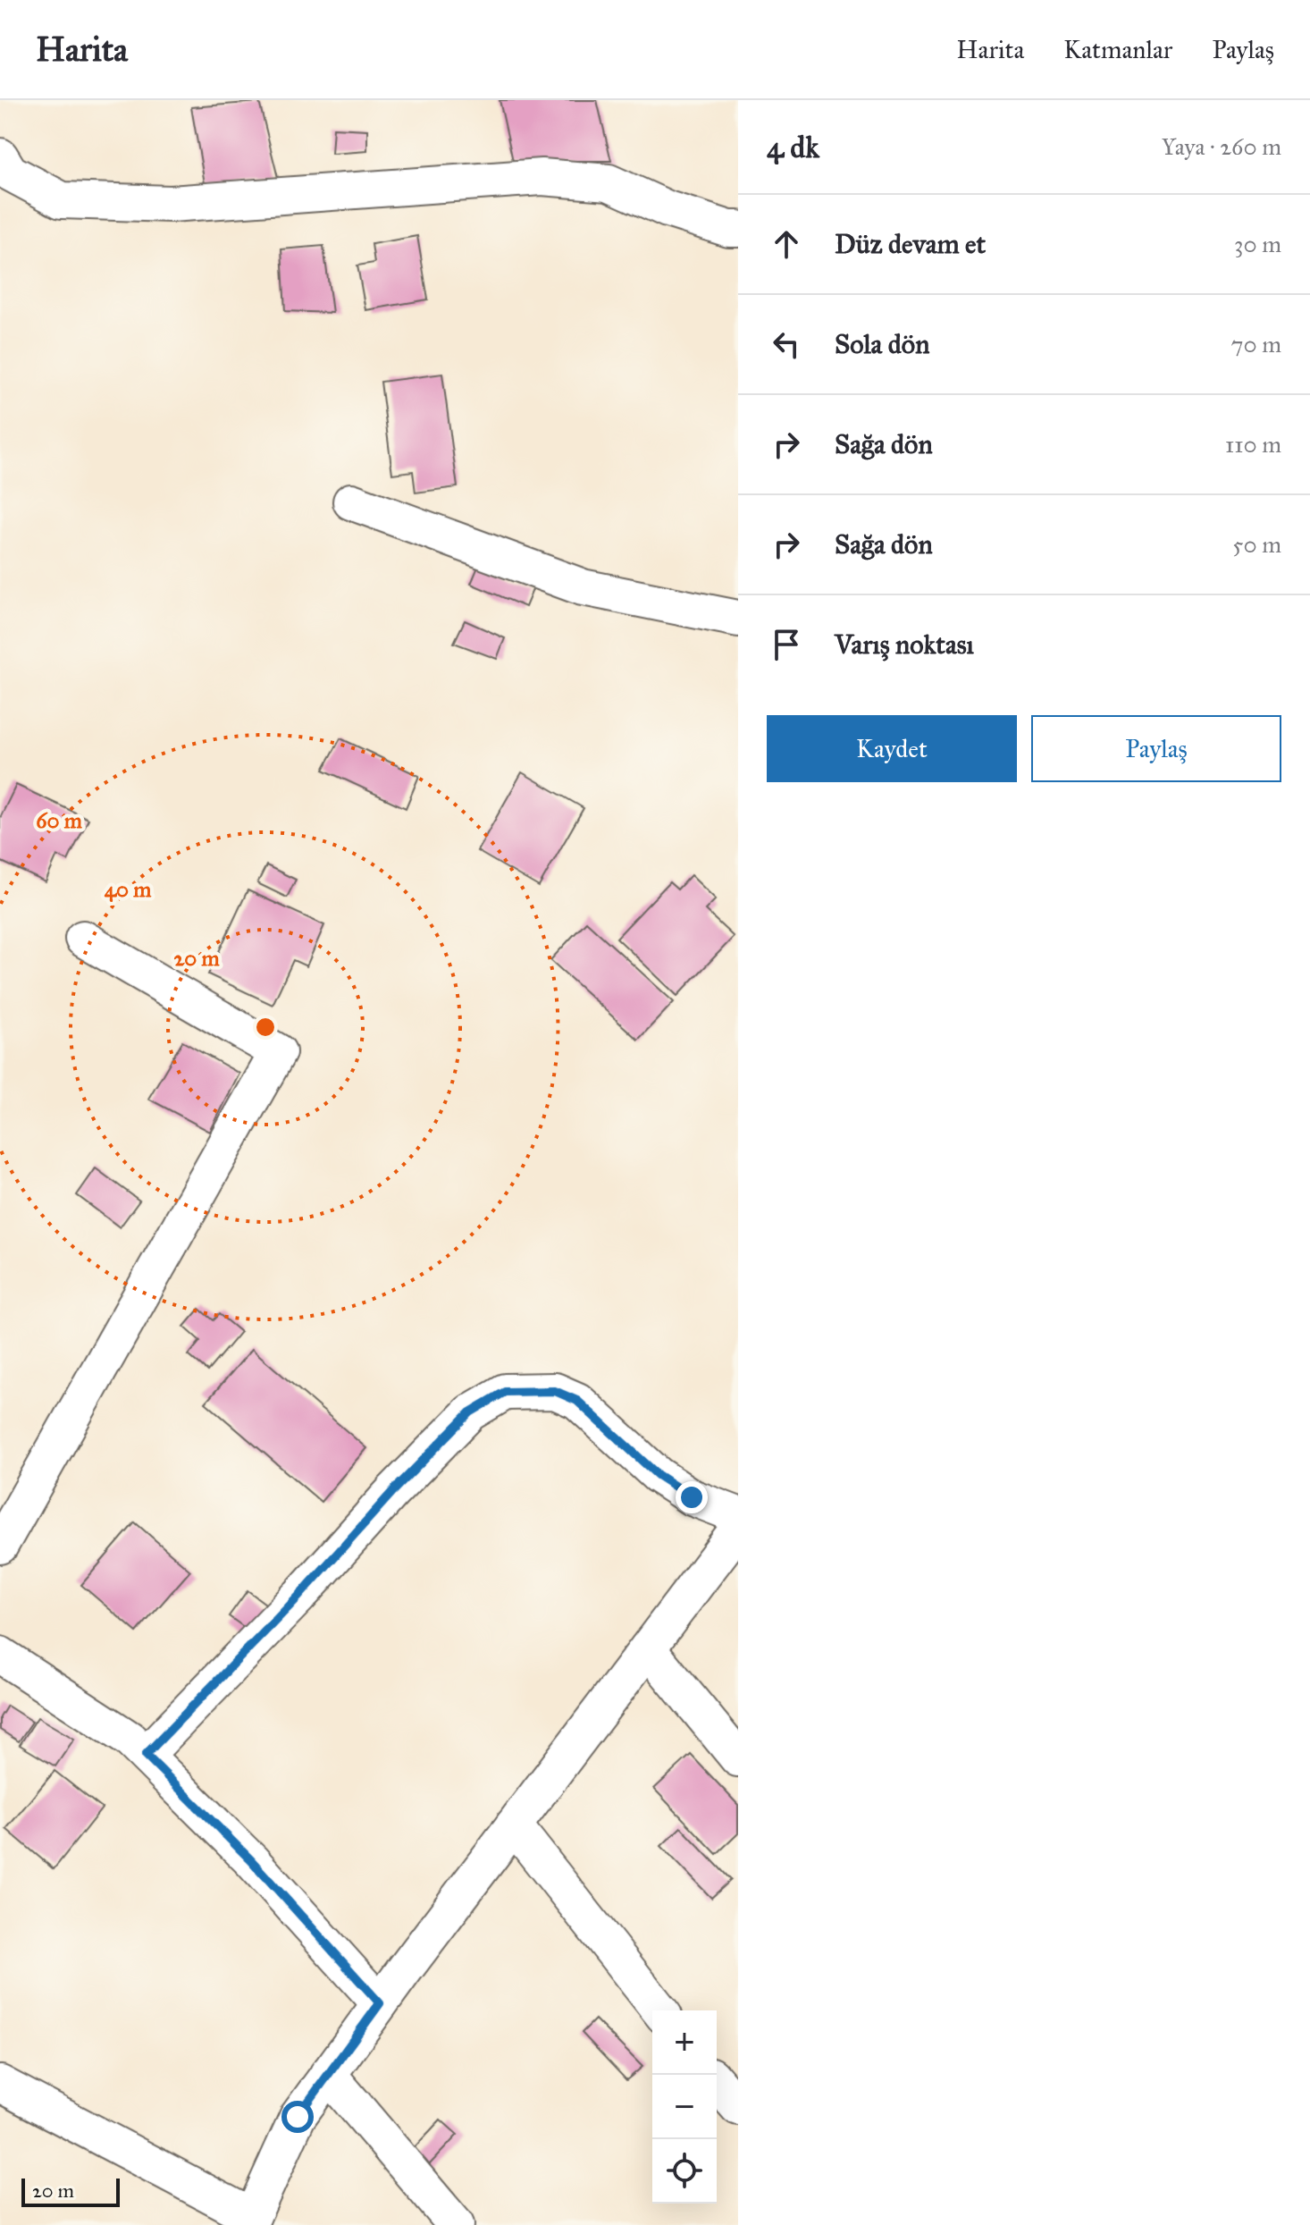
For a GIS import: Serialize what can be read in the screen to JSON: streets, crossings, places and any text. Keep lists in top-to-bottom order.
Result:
{
  "scale_bar": "20 m",
  "page": {
    "header": "Harita",
    "nav": ["Harita", "Katmanlar", "Paylaş"],
    "heading": ["4 dk", "Yaya · 260 m"],
    "list": [
      ["Düz devam et", "30 m"],
      ["Sola dön", "70 m"],
      ["Sağa dön", "110 m"],
      ["Sağa dön", "50 m"],
      "Varış noktası"
    ],
    "buttons": ["Kaydet", "Paylaş"],
    "map_buttons": ["+", "−"],
    "scale": "20 m"
  },
  "rings": ["60 m", "40 m", "20 m"]
}
